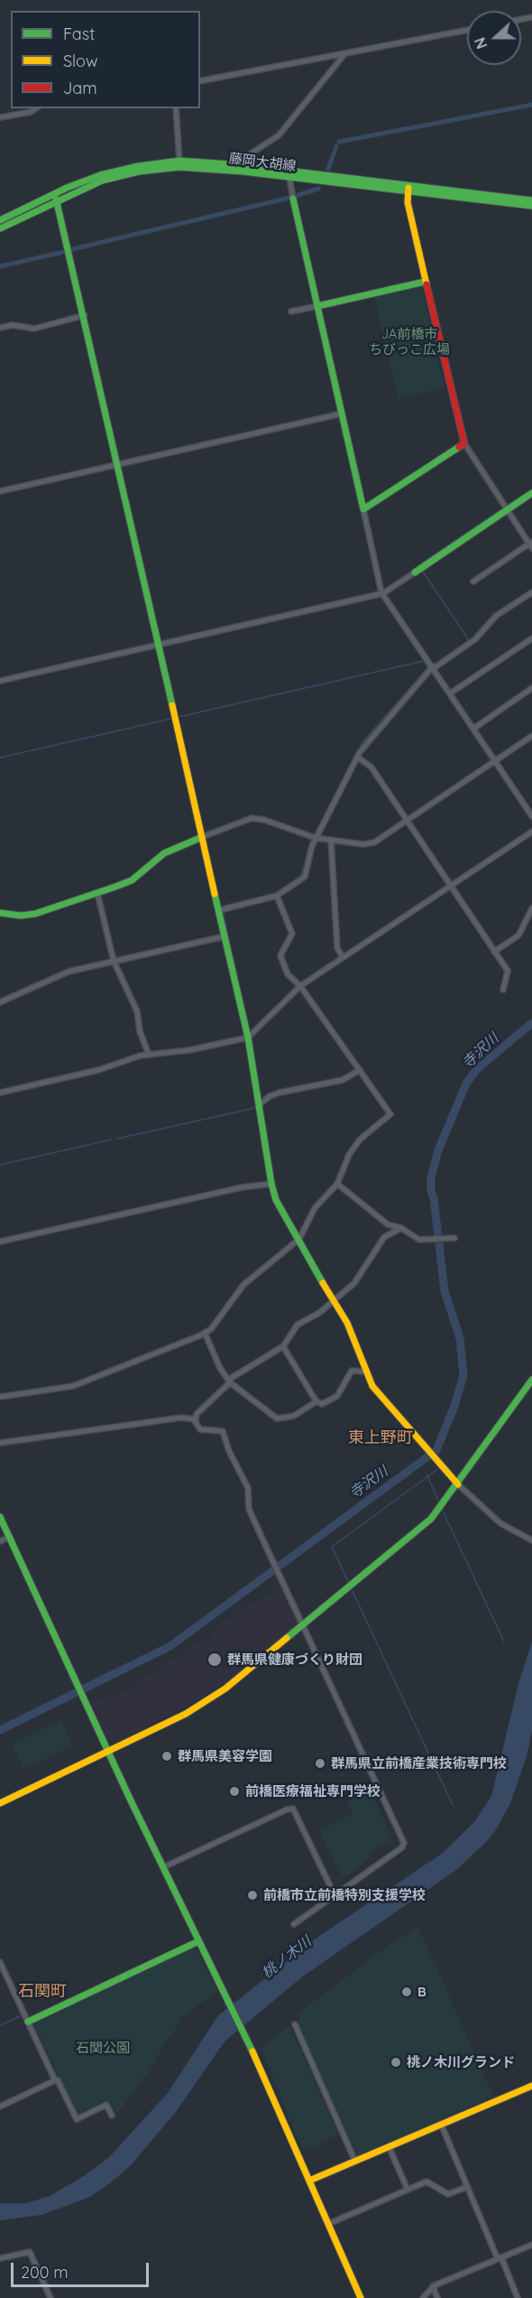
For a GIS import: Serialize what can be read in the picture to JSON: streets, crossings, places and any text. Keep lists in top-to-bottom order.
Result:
{
  "streets": {
    "street": ["藤岡大胡線"]
  },
  "districts": ["東上野町", "石関町"],
  "water": ["寺沢川", "桃ノ木川"],
  "parks": ["JA前橋市 ちびっこ広場", "石関公園"],
  "places": [
    "群馬県健康づくり財団",
    "群馬県美容学園",
    "群馬県立前橋産業技術専門校",
    "前橋医療福祉専門学校",
    "前橋市立前橋特別支援学校",
    "B",
    "桃ノ木川グランド"
  ],
  "legend": ["Fast", "Slow", "Jam"],
  "scale_bar": "200 m",
  "north": "left"
}
